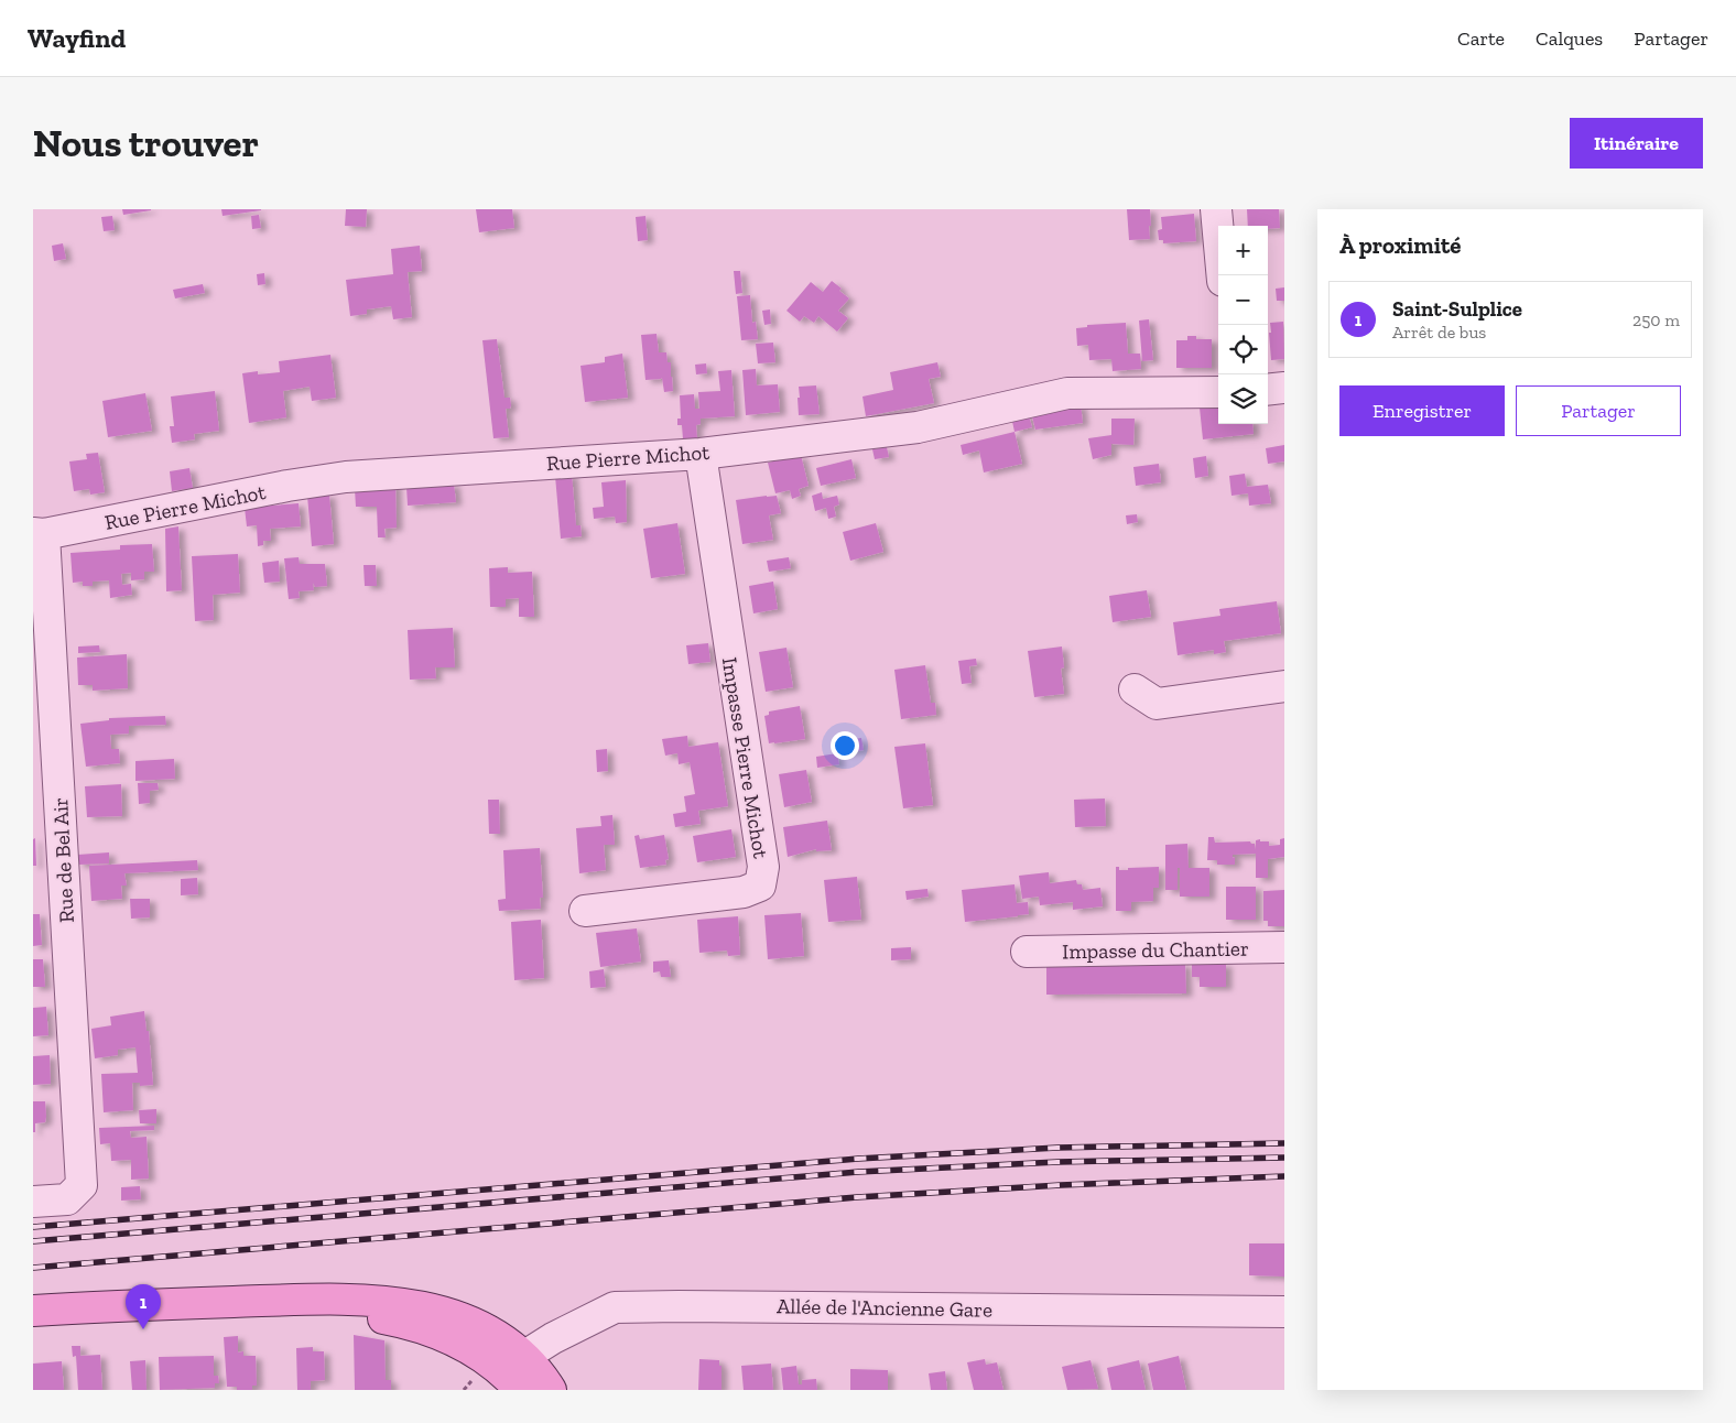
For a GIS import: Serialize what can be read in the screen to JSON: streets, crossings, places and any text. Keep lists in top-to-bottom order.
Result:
{
  "streets": {
    "street": [
      "Rue Pierre Michot",
      "Impasse Pierre Michot",
      "Rue de Bel Air",
      "Impasse du Chantier",
      "Allée de l'Ancienne Gare"
    ]
  },
  "crossings": [
    ["Rue Pierre Michot", "Impasse Pierre Michot"],
    ["Rue Pierre Michot", "Rue de Bel Air"]
  ],
  "page": {
    "header": "Wayfind",
    "nav": ["Carte", "Calques", "Partager"],
    "buttons": [
      "Itinéraire",
      ["Enregistrer", "Partager"]
    ],
    "title": "Nous trouver",
    "heading": "À proximité",
    "map_buttons": ["+", "−"],
    "list": [
      {
        "mark": "1",
        "name": "Saint-Sulplice",
        "note": "Arrêt de bus",
        "value": "250 m"
      }
    ],
    "pins": "1"
  }
}
